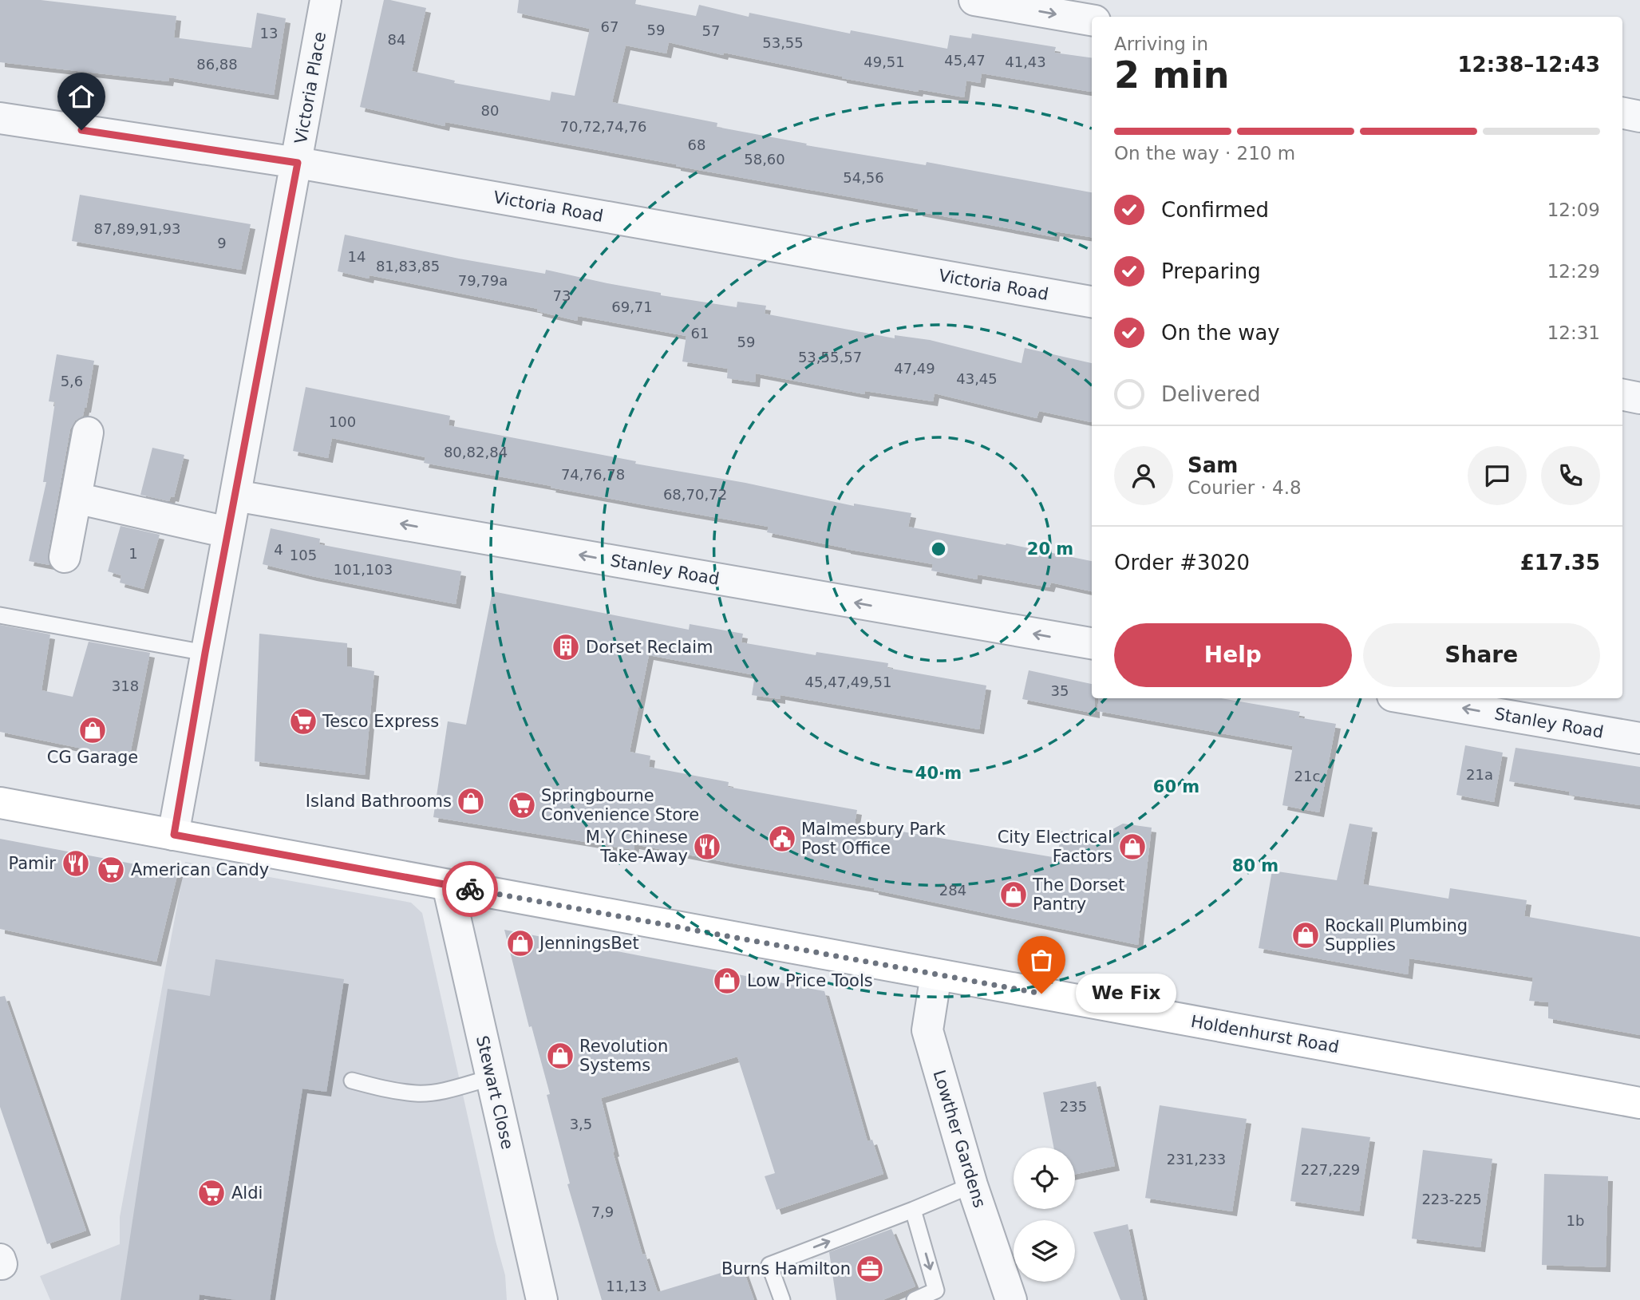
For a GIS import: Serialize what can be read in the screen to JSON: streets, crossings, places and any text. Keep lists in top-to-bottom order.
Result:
{
  "streets": {
    "street": [
      "Victoria Place",
      "Victoria Road",
      "Stanley Road",
      "Holdenhurst Road",
      "Stewart Close",
      "Lowther Gardens"
    ]
  },
  "crossings": [
    ["Victoria Place", "Victoria Road"],
    ["Victoria Place", "Stanley Road"],
    ["Victoria Place", "Holdenhurst Road"],
    ["Holdenhurst Road", "Stewart Close"],
    ["Holdenhurst Road", "Lowther Gardens"]
  ],
  "one_way": ["Stanley Road"],
  "places": {
    "building": ["Dorset Reclaim"],
    "supermarket": [
      "Tesco Express",
      "Springbourne Convenience Store",
      "American Candy",
      "Aldi"
    ],
    "shop": [
      "CG Garage",
      "Island Bathrooms",
      "City Electrical Factors",
      "The Dorset Pantry",
      "Rockall Plumbing Supplies",
      "JenningsBet",
      "Low Price Tools",
      "Revolution Systems"
    ],
    "public building": ["Malmesbury Park Post Office"],
    "restaurant": ["M.Y Chinese Take-Away", "Pamir"],
    "other": ["We Fix"],
    "office": ["Burns Hamilton"]
  },
  "house_numbers": [
    "67",
    "59",
    "57",
    "13",
    "84",
    "53,55",
    "45,47",
    "49,51",
    "41,43",
    "86,88",
    "80",
    "70,72,74,76",
    "68",
    "58,60",
    "54,56",
    "87,89,91,93",
    "9",
    "14",
    "81,83,85",
    "79,79a",
    "73",
    "69,71",
    "61",
    "59",
    "53,55,57",
    "47,49",
    "43,45",
    "5,6",
    "100",
    "80,82,84",
    "74,76,78",
    "68,70,72",
    "4",
    "1",
    "105",
    "101,103",
    "45,47,49,51",
    "318",
    "35",
    "21a",
    "21c",
    "284",
    "235",
    "3,5",
    "231,233",
    "227,229",
    "223-225",
    "7,9",
    "1b",
    "11,13"
  ],
  "page": {
    "heading": ["2 min", "Arriving in", "12:38–12:43"],
    "panel": [
      "Sam",
      "Courier · 4.8",
      "Order #3020",
      "£17.35"
    ],
    "bar": "On the way · 210 m",
    "list": [
      ["Confirmed", "12:09"],
      ["Preparing", "12:29"],
      ["On the way", "12:31"],
      "Delivered"
    ],
    "buttons": ["Help", "Share"],
    "bubble": "We Fix"
  },
  "rings": [
    "20 m",
    "40 m",
    "60 m",
    "80 m"
  ]
}
